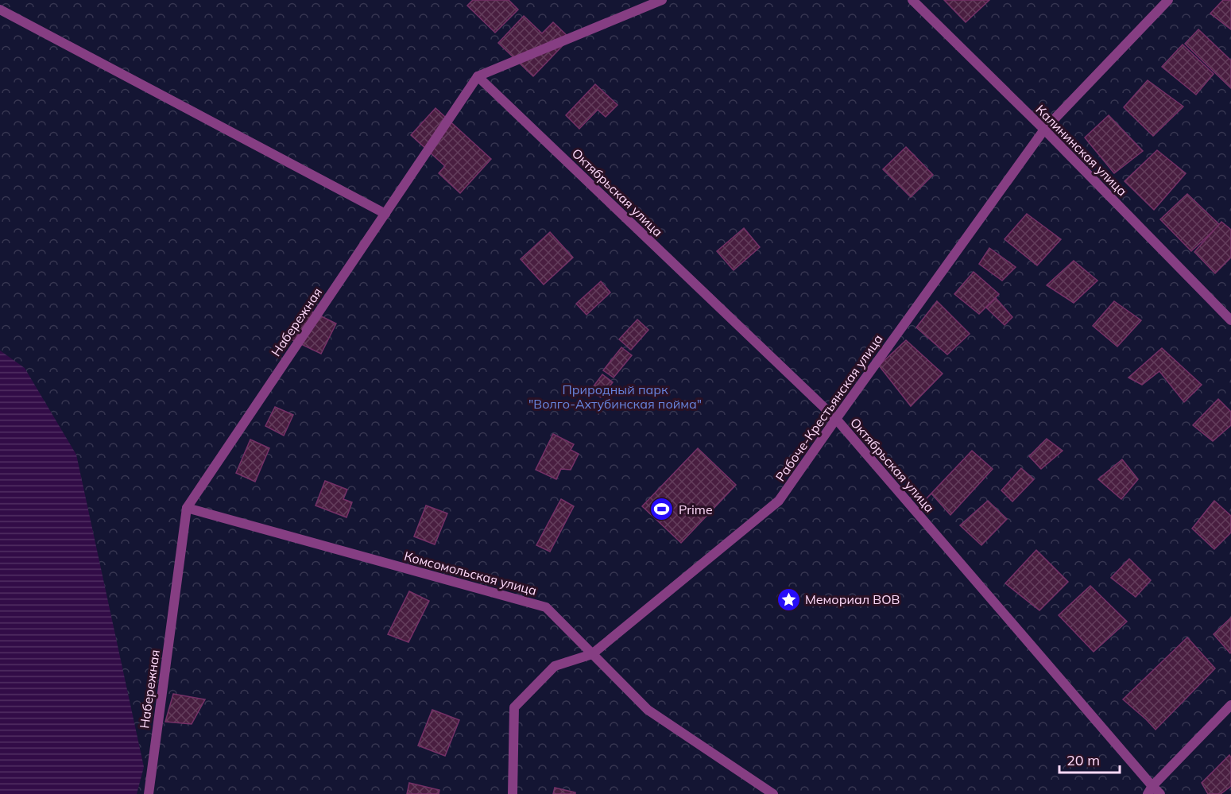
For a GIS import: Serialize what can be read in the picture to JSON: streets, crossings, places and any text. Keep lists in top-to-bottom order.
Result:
{
  "streets": {
    "street": [
      "Калининская улица",
      "Октябрьская улица",
      "Набережная",
      "Рабоче-Крестьянская улица",
      "Комсомольская улица"
    ]
  },
  "crossings": [
    ["Калининская улица", "Рабоче-Крестьянская улица"],
    ["Октябрьская улица", "Набережная"],
    ["Октябрьская улица", "Рабоче-Крестьянская улица"],
    ["Набережная", "Комсомольская улица"],
    ["Рабоче-Крестьянская улица", "Комсомольская улица"]
  ],
  "parks": ["Природный парк \"Волго-Ахтубинская пойма\""],
  "places": {
    "sports": ["Prime"],
    "place": ["Мемориал ВОВ"]
  },
  "scale_bar": "20 m"
}
